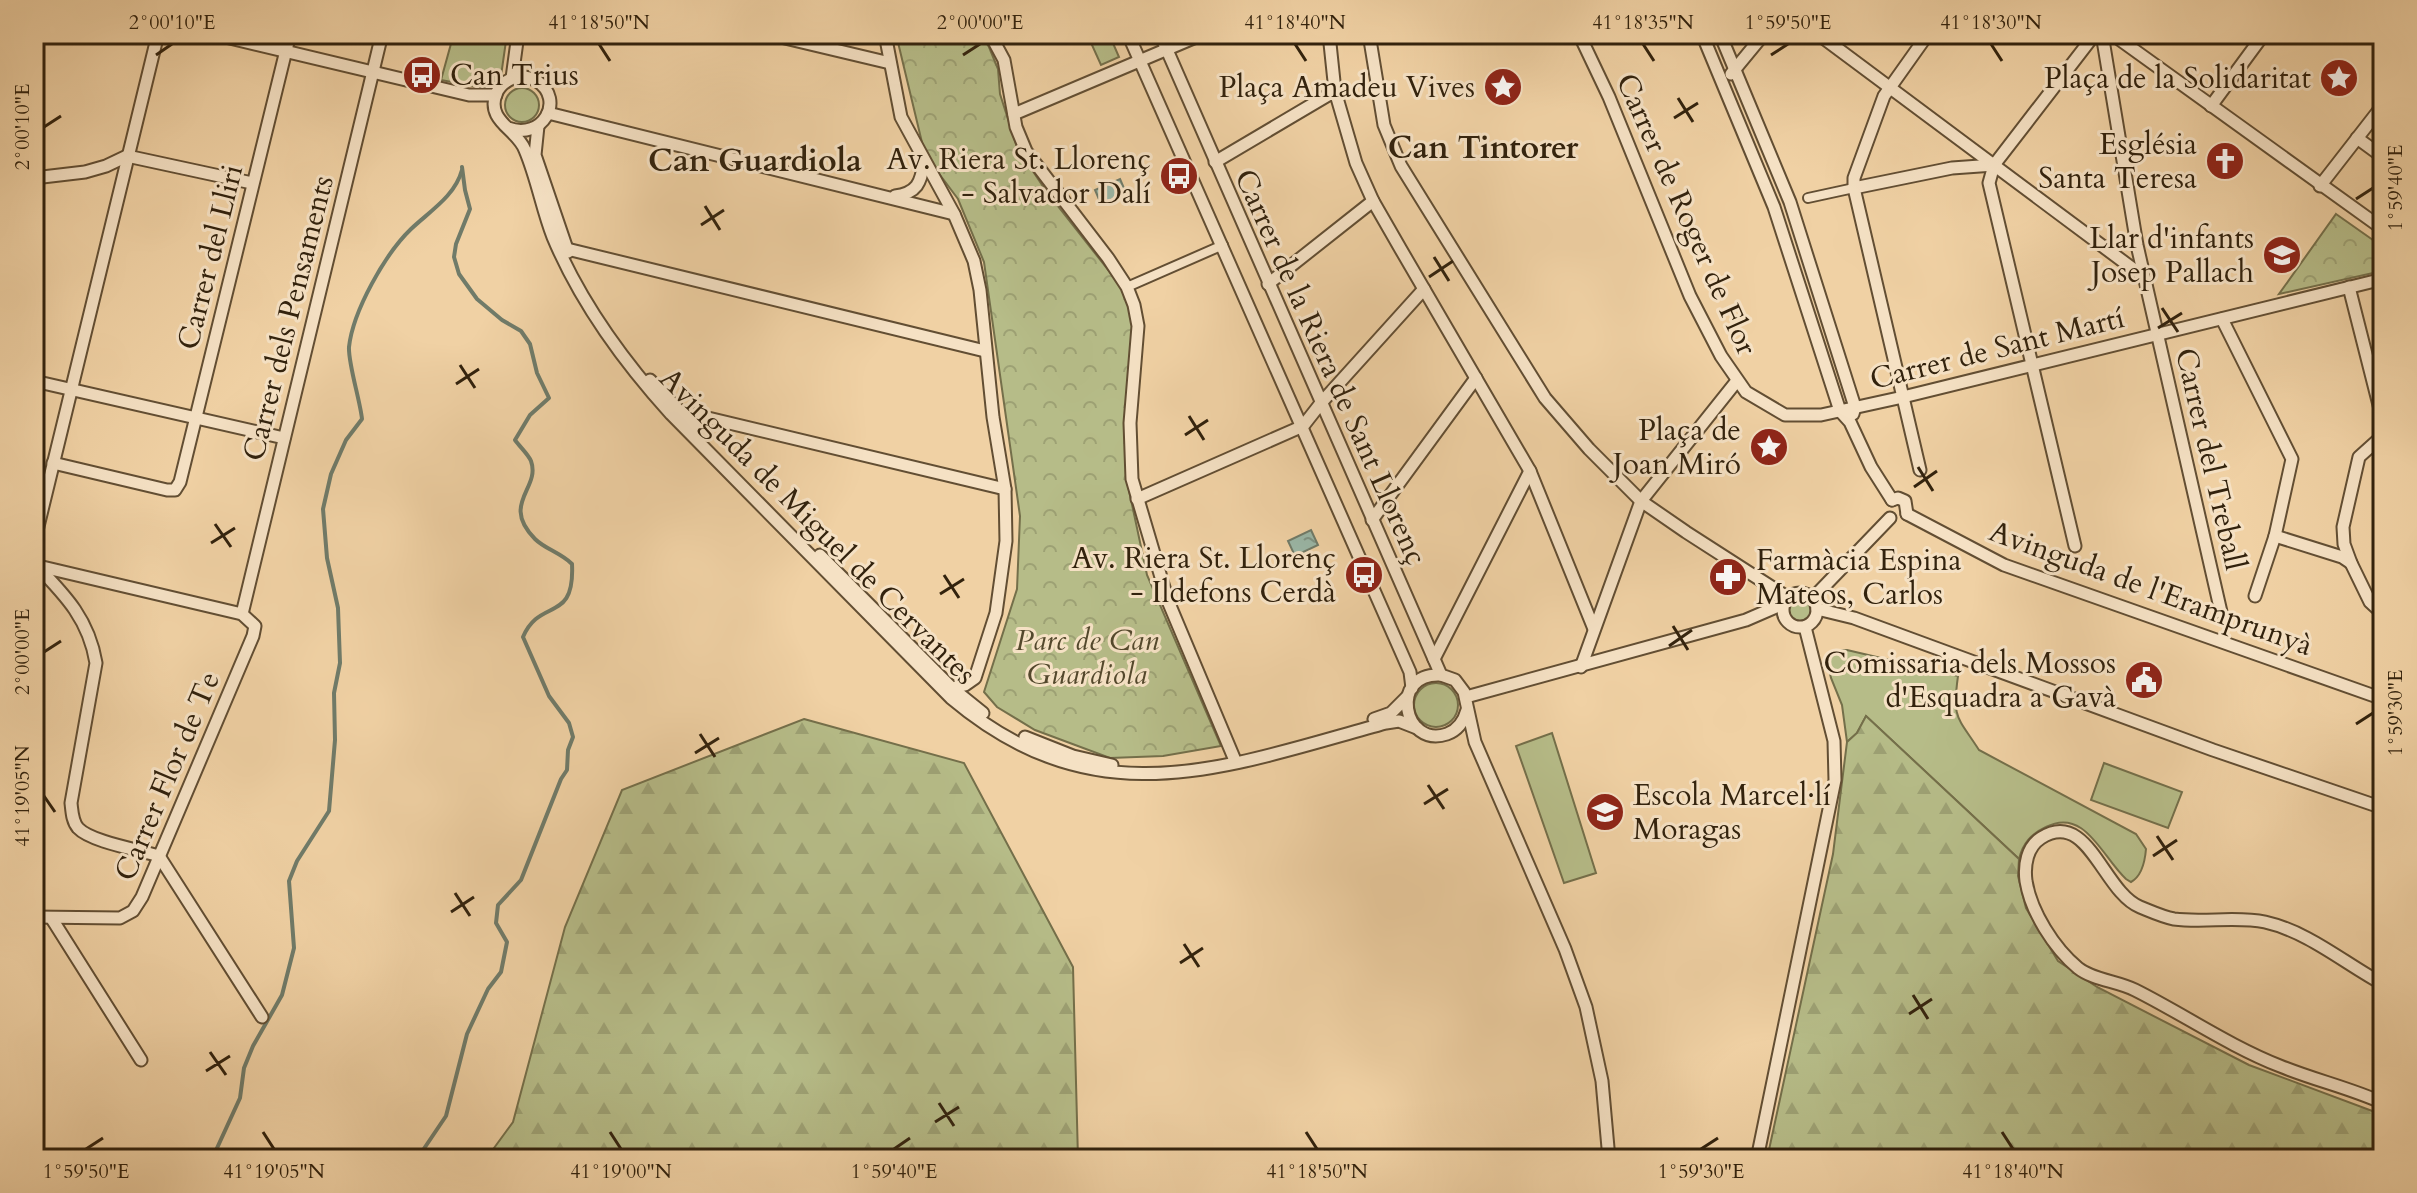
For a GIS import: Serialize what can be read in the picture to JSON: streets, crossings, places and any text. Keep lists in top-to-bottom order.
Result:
{
  "streets": {
    "street": [
      "Carrer de Roger de Flor",
      "Carrer del Lliri",
      "Carrer dels Pensaments",
      "Carrer de Sant Martí",
      "Carrer de la Riera de Sant Llorenç",
      "Carrer del Treball",
      "Avinguda de Miguel de Cervantes",
      "Avinguda de l'Eramprunyà",
      "Carrer Flor de Te"
    ]
  },
  "crossings": [
    ["Carrer de Roger de Flor", "Carrer de Sant Martí"],
    ["Carrer dels Pensaments", "Carrer Flor de Te"],
    ["Carrer de Sant Martí", "Carrer del Treball"],
    ["Carrer de la Riera de Sant Llorenç", "Avinguda de Miguel de Cervantes"]
  ],
  "districts": ["Can Tintorer", "Can Guardiola"],
  "parks": ["Parc de Can Guardiola"],
  "places": {
    "bus stop": ["Can Trius", "Av. Riera St. Llorenç - Salvador Dalí", "Av. Riera St. Llorenç - Ildefons Cerdà"],
    "place": ["Plaça de la Solidaritat", "Plaça Amadeu Vives", "Plaça de Joan Miró"],
    "church": ["Església Santa Teresa"],
    "school or university": ["Llar d'infants Josep Pallach", "Escola Marcel·lí Moragas"],
    "pharmacy": ["Farmàcia Espina Mateos, Carlos"],
    "public building": ["Comissaria dels Mossos d'Esquadra a Gavà"]
  },
  "coordinates": [
    "2°00'10\"E",
    "41°18'50\"N",
    "2°00'00\"E",
    "41°18'40\"N",
    "41°18'35\"N",
    "1°59'50\"E",
    "41°18'30\"N",
    "1°59'40\"E",
    "1°59'30\"E",
    "41°19'05\"N",
    "41°19'00\"N"
  ]
}
